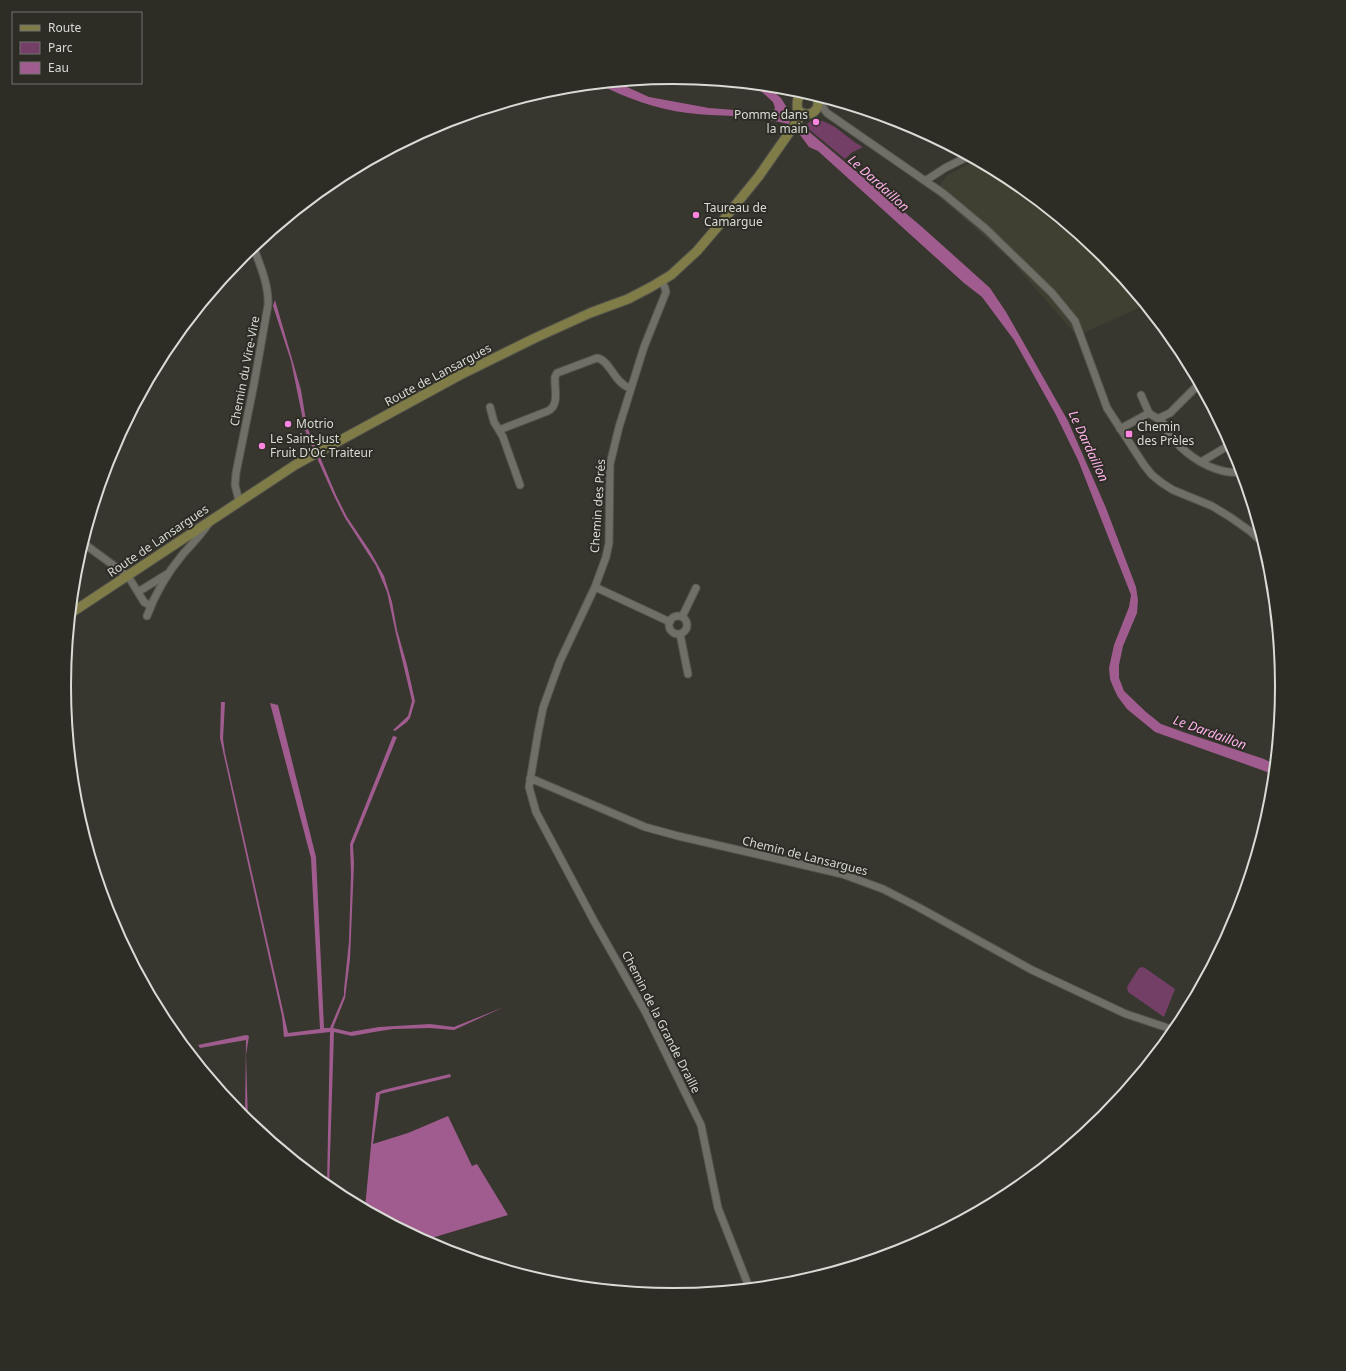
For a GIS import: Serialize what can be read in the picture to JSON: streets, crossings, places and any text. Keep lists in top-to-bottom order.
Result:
{
  "streets": {
    "main road": ["Route de Lansargues"],
    "street": [
      "Chemin du Vire-Vire",
      "Chemin des Prés",
      "Chemin de Lansargues",
      "Chemin de la Grande Draille"
    ]
  },
  "crossings": [
    ["Chemin du Vire-Vire", "Route de Lansargues"],
    ["Route de Lansargues", "Chemin des Prés"],
    ["Chemin des Prés", "Chemin de Lansargues"],
    ["Chemin des Prés", "Chemin de la Grande Draille"],
    ["Chemin de Lansargues", "Chemin de la Grande Draille"]
  ],
  "water": ["Le Dardaillon"],
  "places": {
    "other": [
      "Pomme dans la main",
      "Taureau de Camargue",
      "Motrio",
      "Le Saint-Just Fruit D'Oc Traiteur"
    ],
    "transit": ["Chemin des Prèles"]
  },
  "legend": ["Route", "Parc", "Eau"]
}
